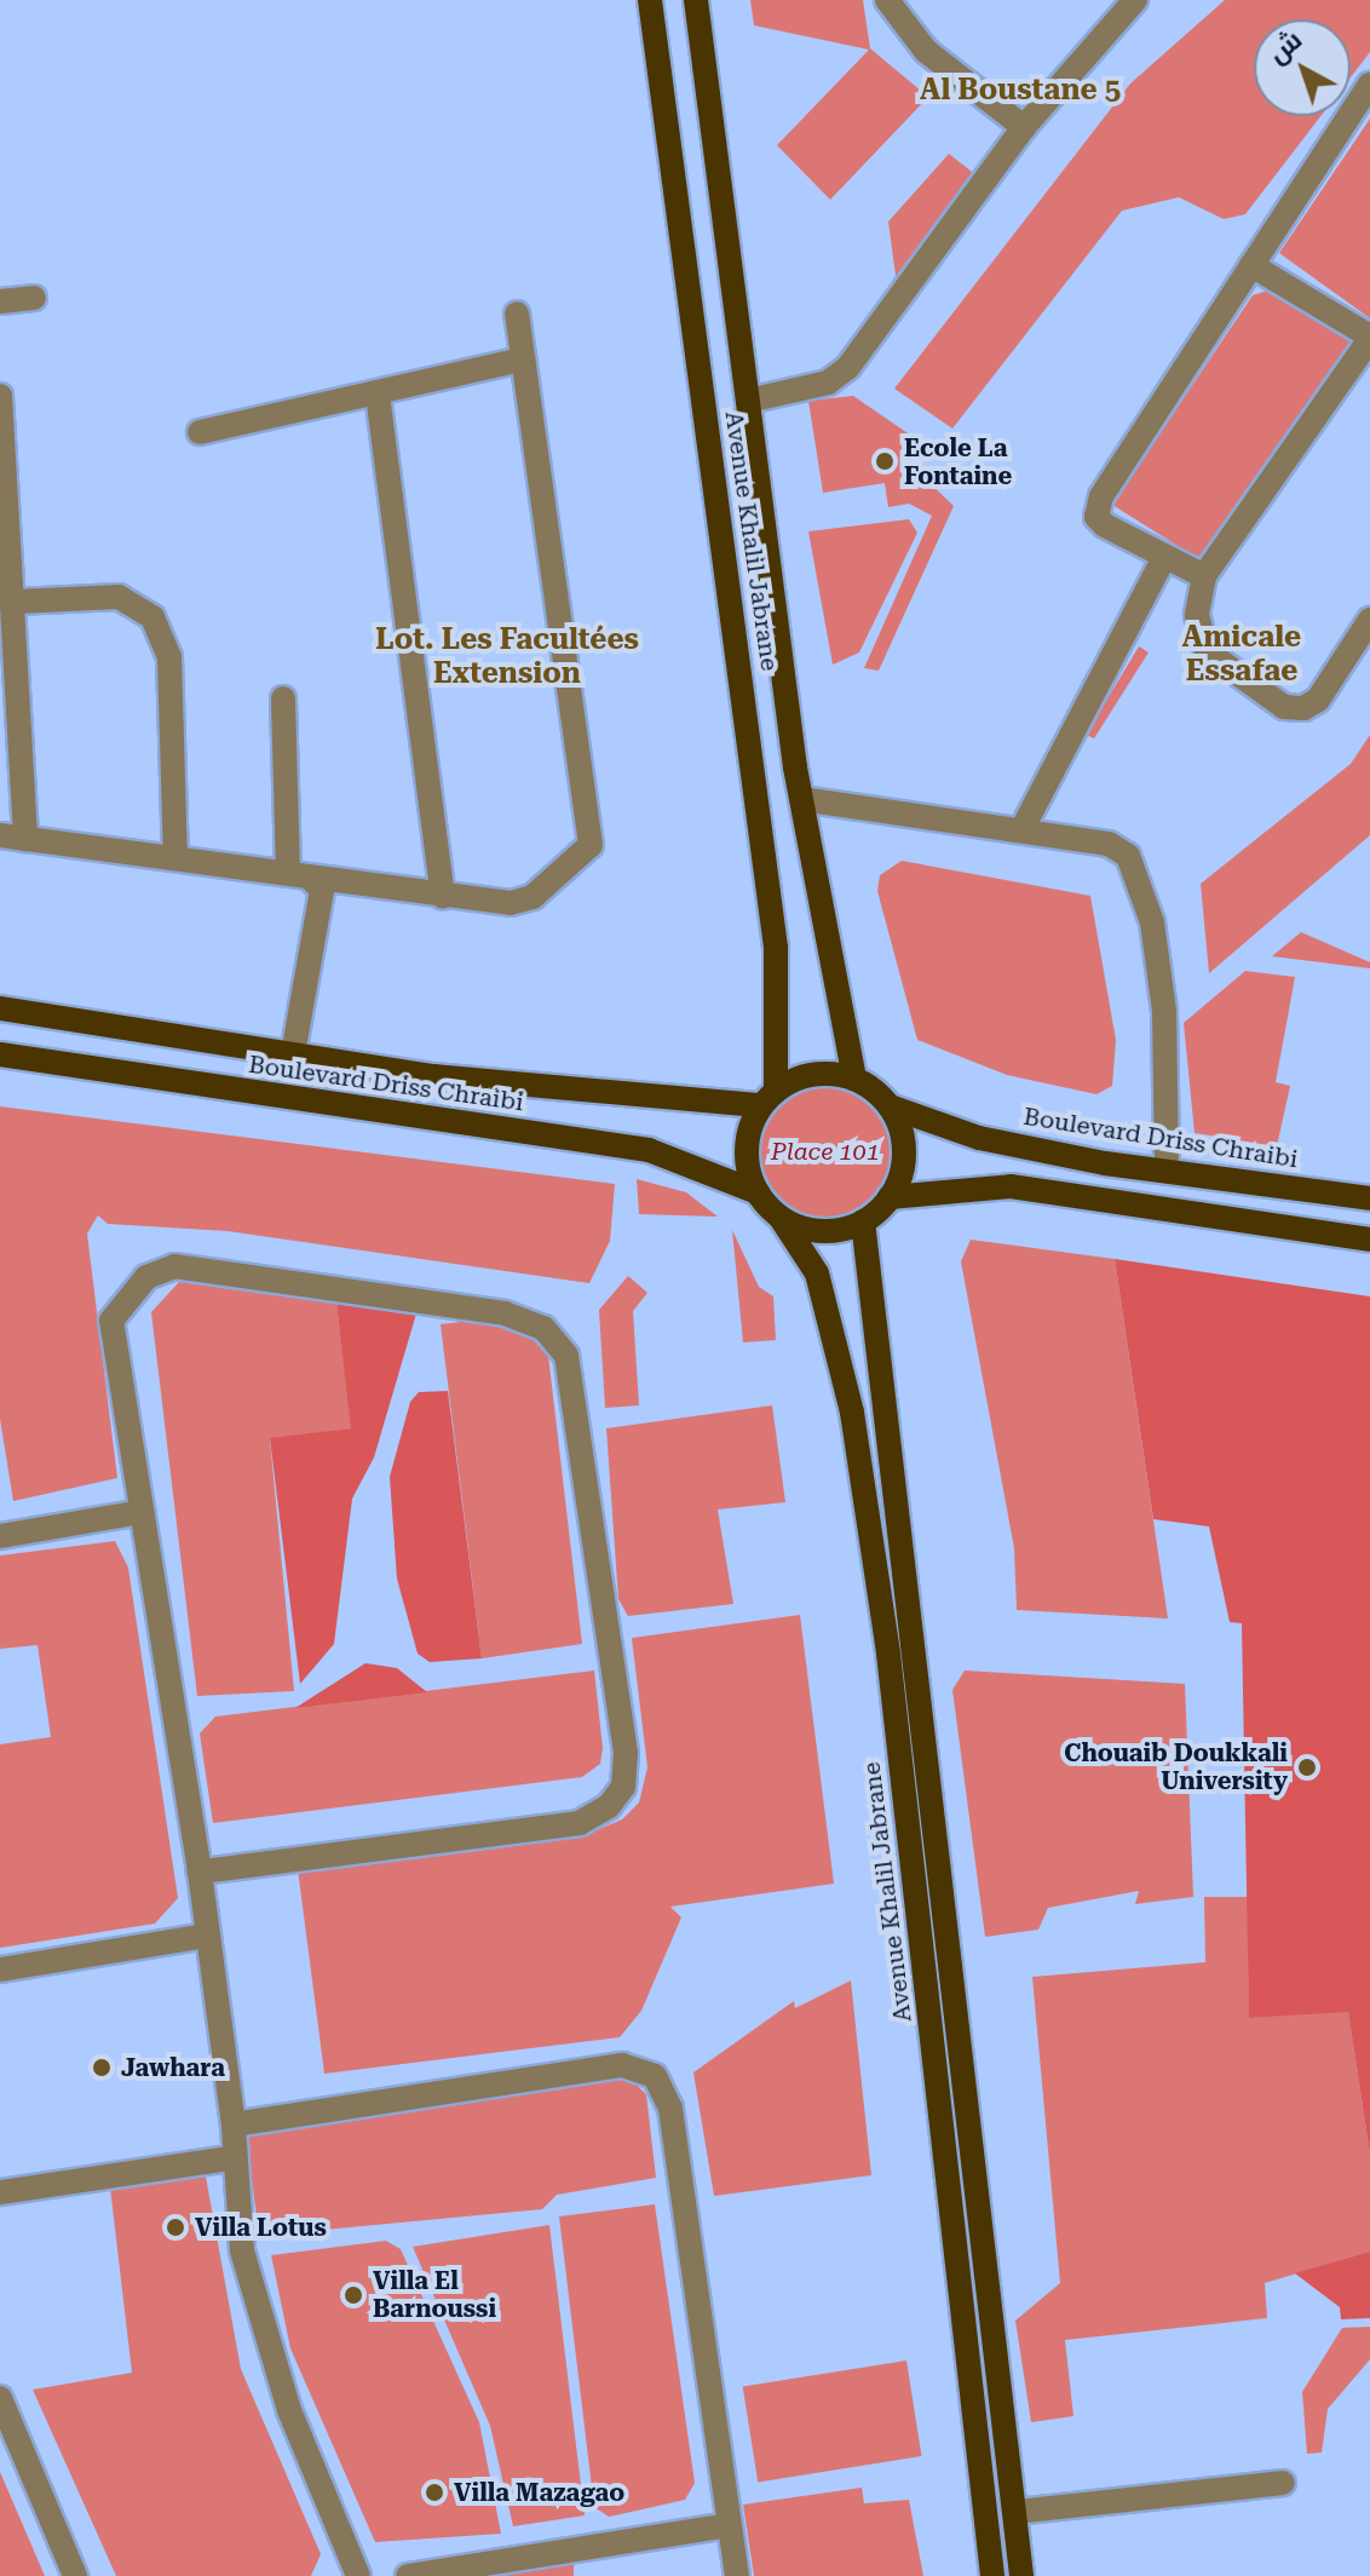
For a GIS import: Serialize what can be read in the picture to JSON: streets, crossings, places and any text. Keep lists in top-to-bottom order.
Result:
{
  "streets": {
    "main road": ["Avenue Khalil Jabrane", "Boulevard Driss Chraibi"]
  },
  "crossings": [
    ["Avenue Khalil Jabrane", "Boulevard Driss Chraibi"]
  ],
  "districts": ["Al Boustane 5", "Amicale Essafae", "Lot. Les Facultées Extension"],
  "parks": ["Place 101"],
  "places": [
    "Ecole La Fontaine",
    "Chouaib Doukkali University",
    "Jawhara",
    "Villa Lotus",
    "Villa El Barnoussi",
    "Villa Mazagao"
  ],
  "north": "top left"
}
